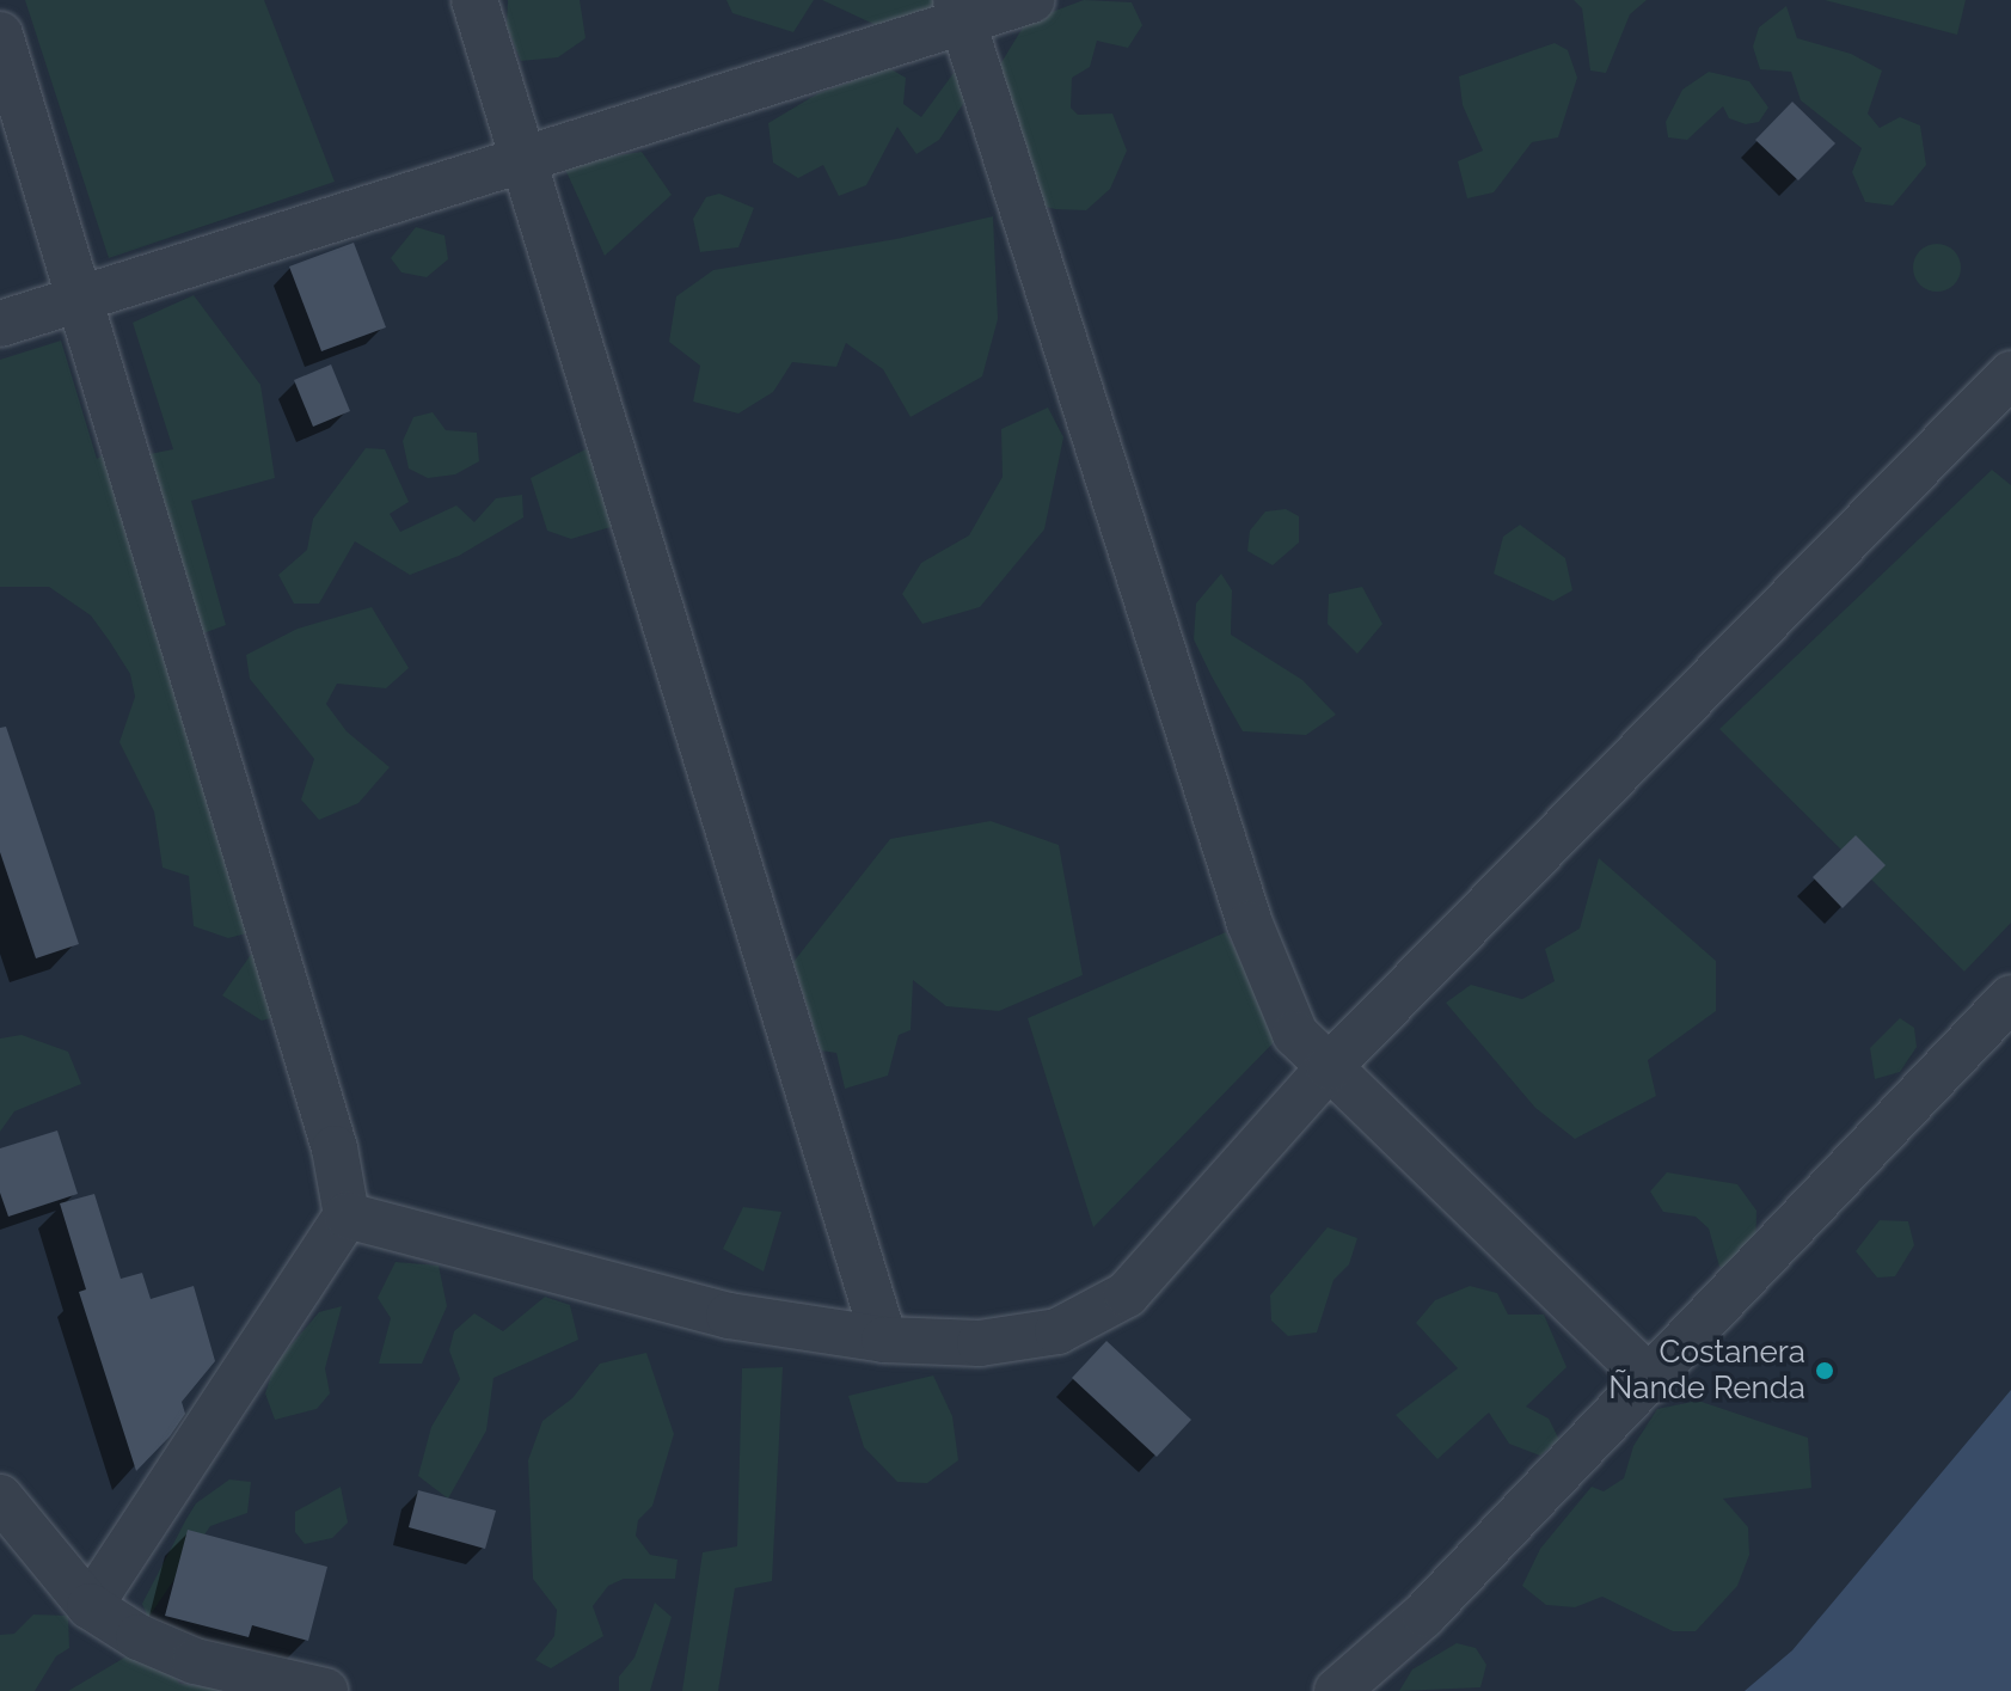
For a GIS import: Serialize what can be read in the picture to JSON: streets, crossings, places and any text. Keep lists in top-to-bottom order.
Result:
{
  "places": ["Costanera Ñande Renda"]
}
